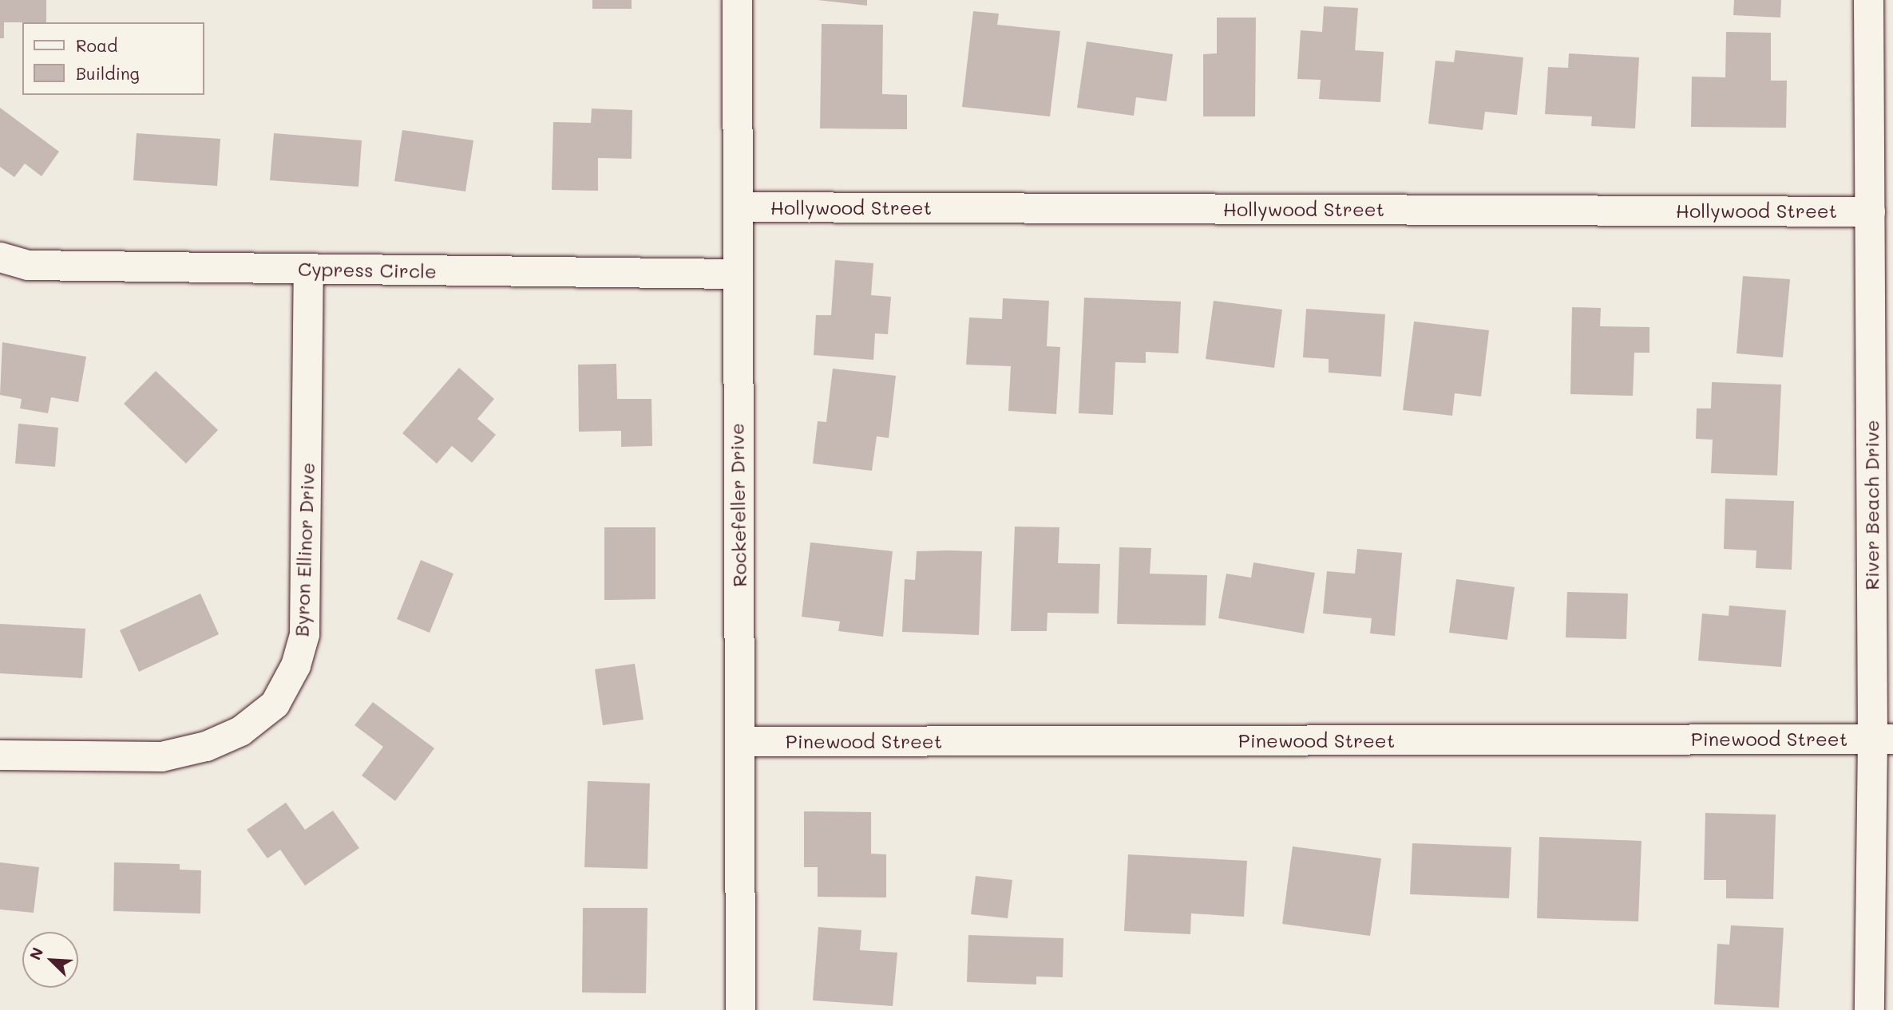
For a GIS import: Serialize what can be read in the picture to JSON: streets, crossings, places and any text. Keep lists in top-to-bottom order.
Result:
{
  "streets": {
    "street": [
      "Hollywood Street",
      "Cypress Circle",
      "Rockefeller Drive",
      "River Beach Drive",
      "Byron Ellinor Drive",
      "Pinewood Street"
    ]
  },
  "crossings": [
    ["Hollywood Street", "Rockefeller Drive"],
    ["Hollywood Street", "River Beach Drive"],
    ["Cypress Circle", "Rockefeller Drive"],
    ["Cypress Circle", "Byron Ellinor Drive"],
    ["Rockefeller Drive", "Pinewood Street"],
    ["River Beach Drive", "Pinewood Street"]
  ],
  "legend": ["Road", "Building"],
  "north": "top left"
}
